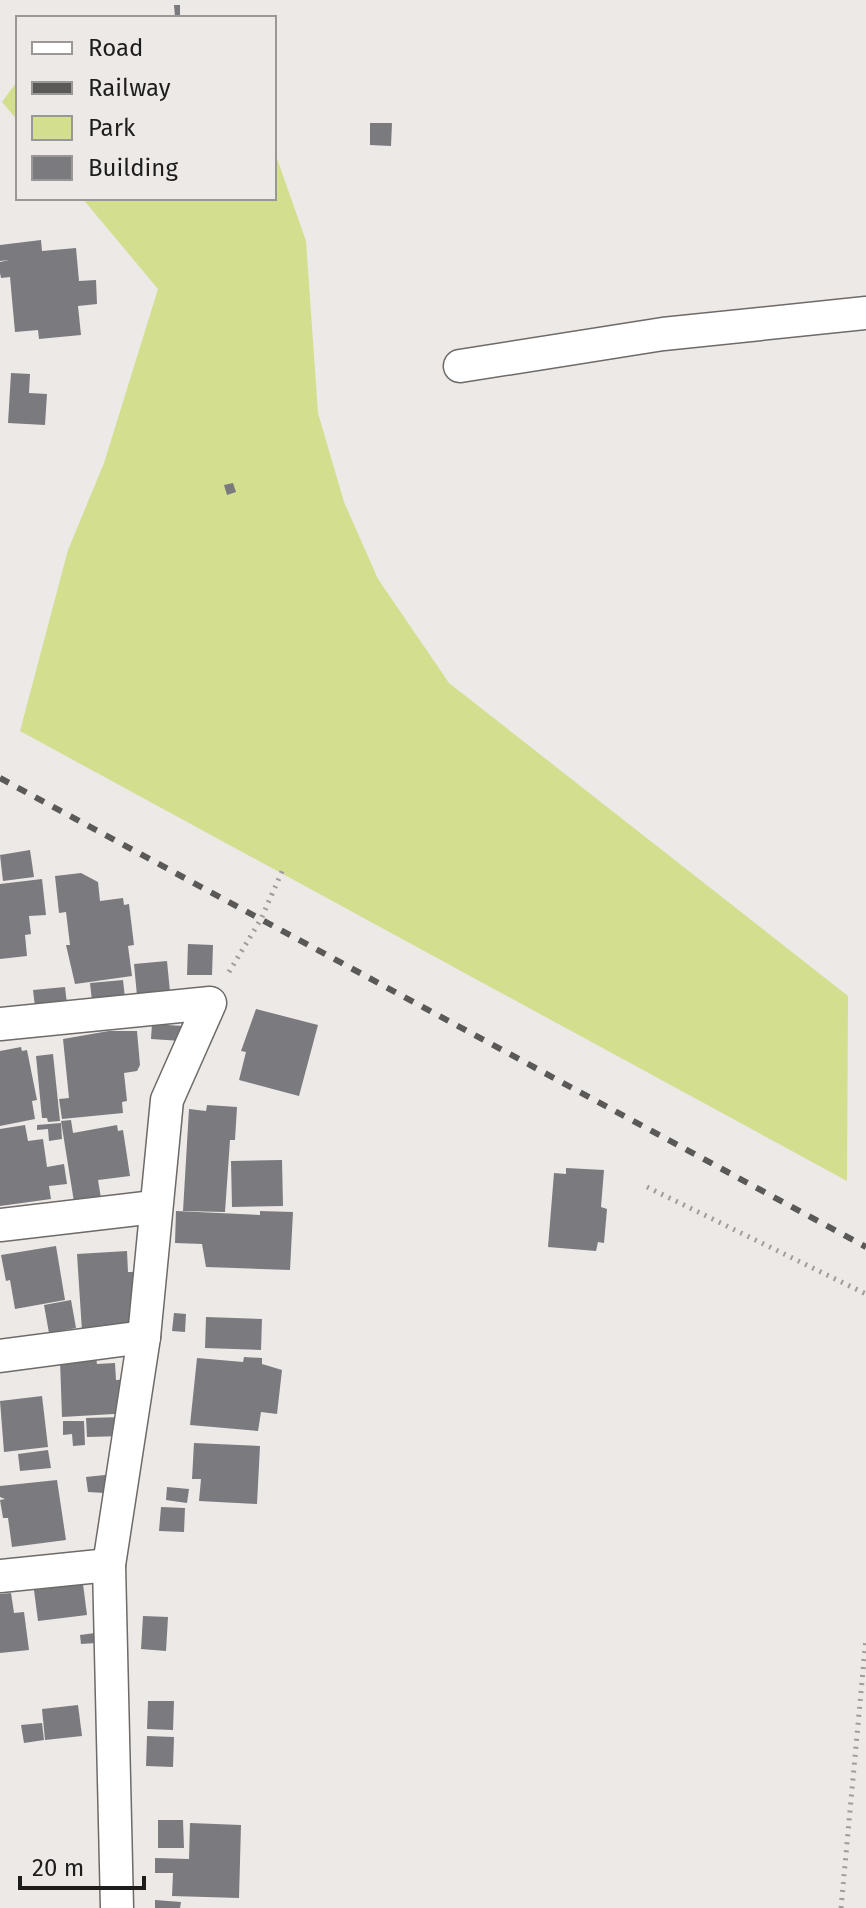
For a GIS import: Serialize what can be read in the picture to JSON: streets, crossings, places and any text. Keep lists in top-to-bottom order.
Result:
{
  "legend": [
    "Road",
    "Railway",
    "Park",
    "Building"
  ],
  "scale_bar": "20 m"
}
